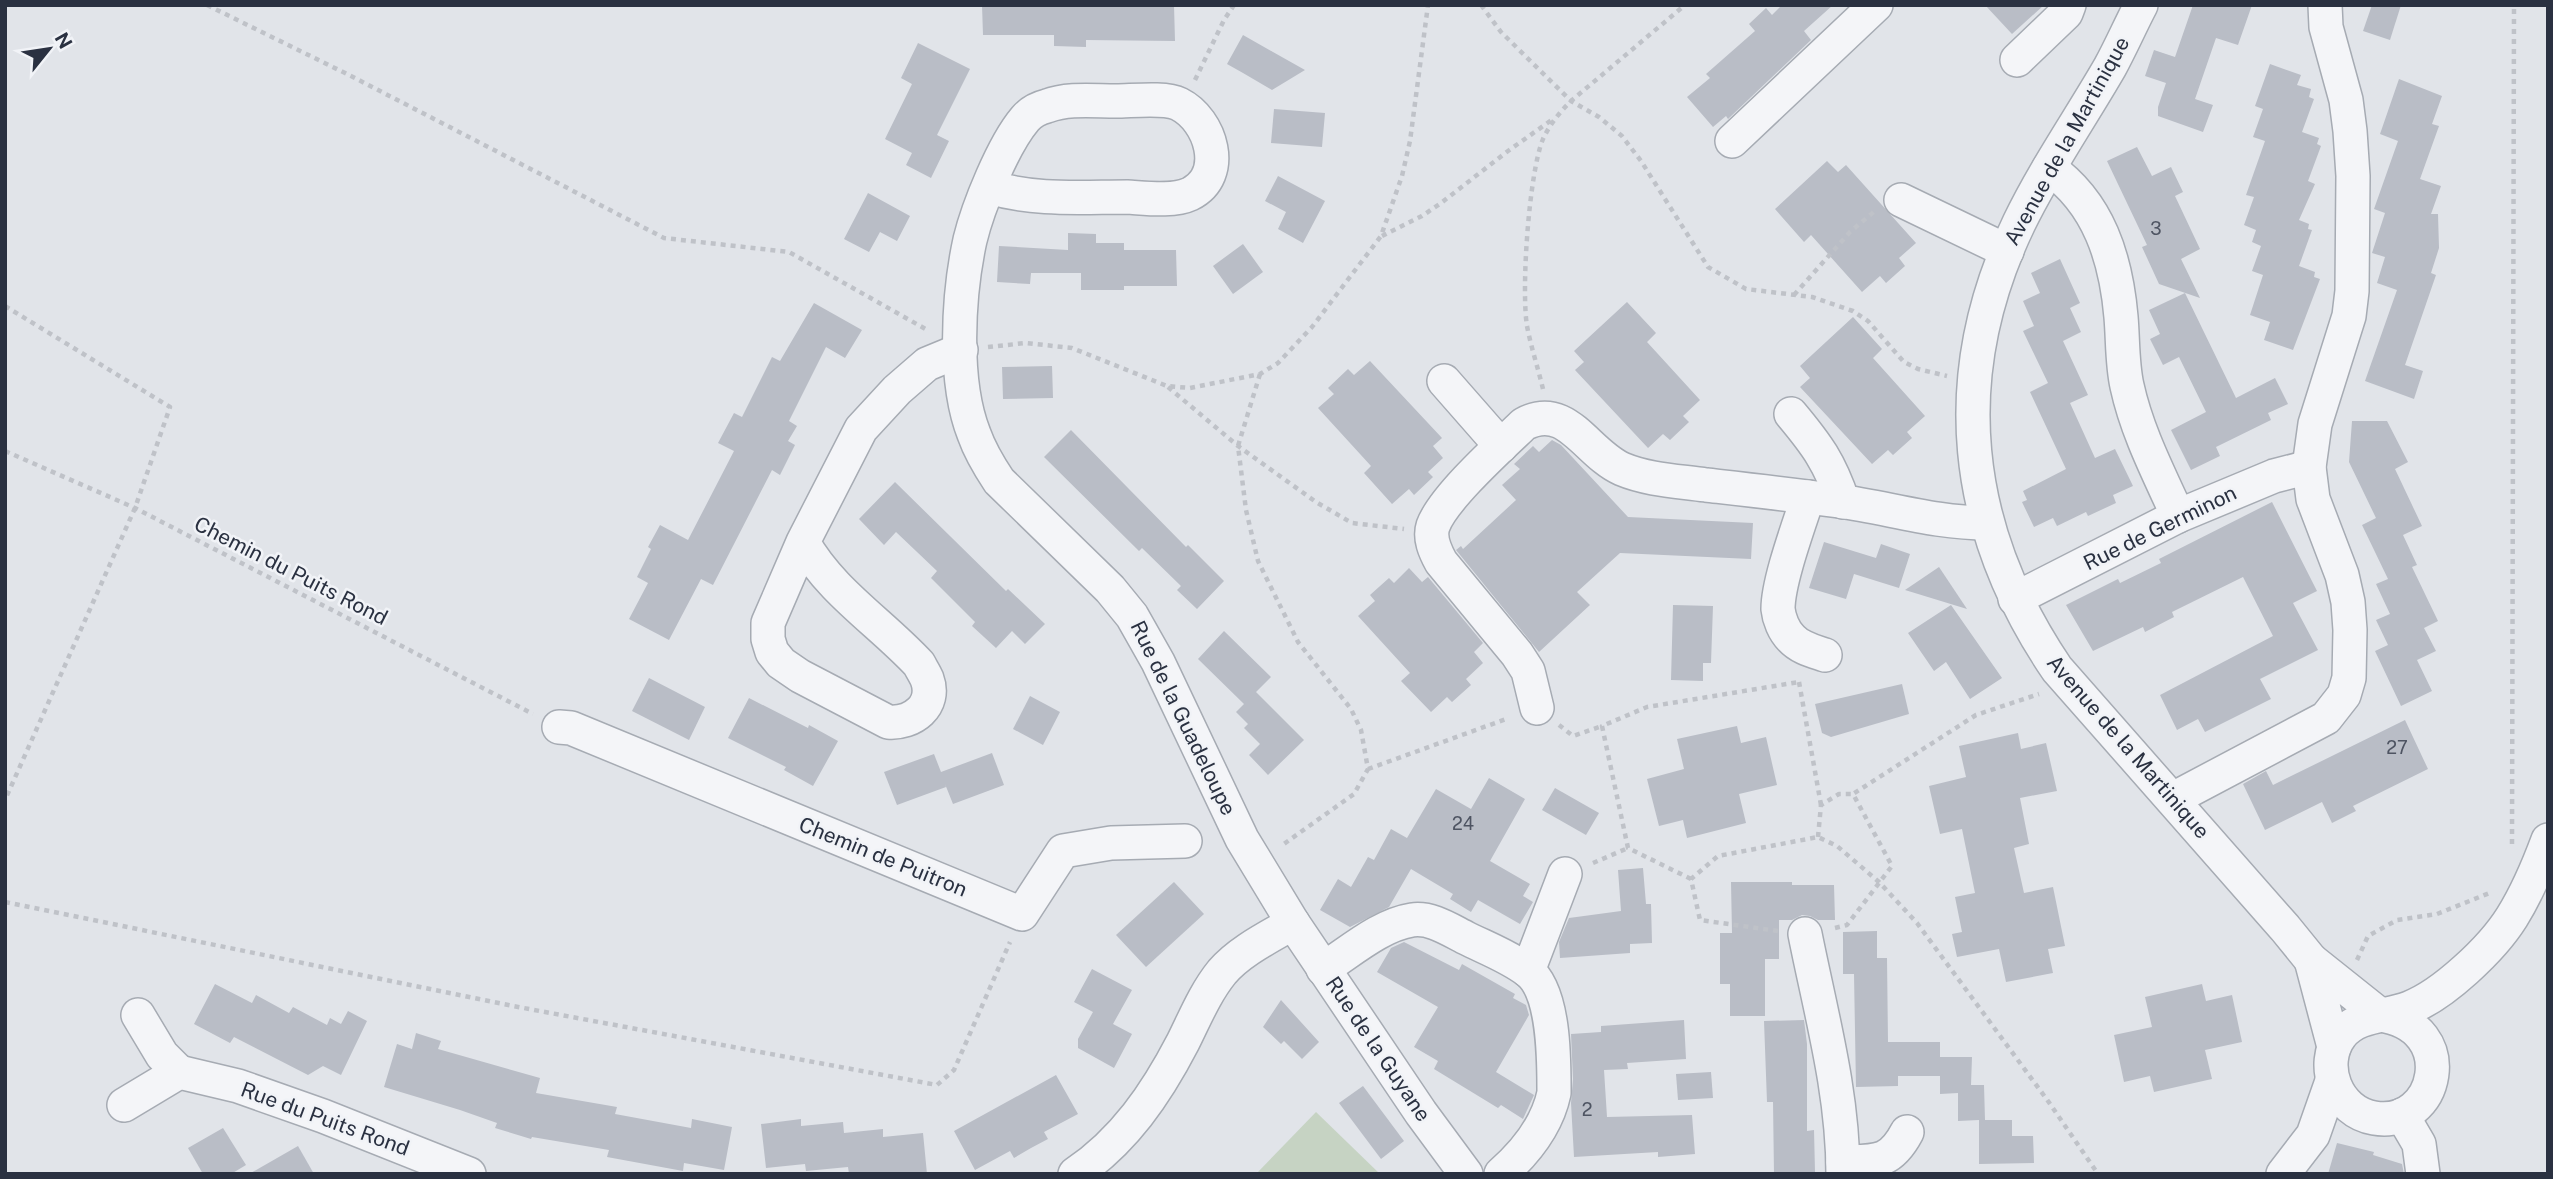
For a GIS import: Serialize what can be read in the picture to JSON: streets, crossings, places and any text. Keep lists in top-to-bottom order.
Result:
{
  "streets": {
    "street": [
      "Avenue de la Martinique",
      "Rue de Germinon",
      "Rue de la Guadeloupe",
      "Chemin de Puitron",
      "Rue de la Guyane",
      "Rue du Puits Rond"
    ],
    "path": ["Chemin du Puits Rond"]
  },
  "crossings": [
    ["Avenue de la Martinique", "Rue de Germinon"],
    ["Chemin du Puits Rond", "Chemin de Puitron"],
    ["Rue de la Guadeloupe", "Rue de la Guyane"]
  ],
  "house_numbers": [
    "3",
    "27",
    "24",
    "2"
  ],
  "north": "top right"
}
